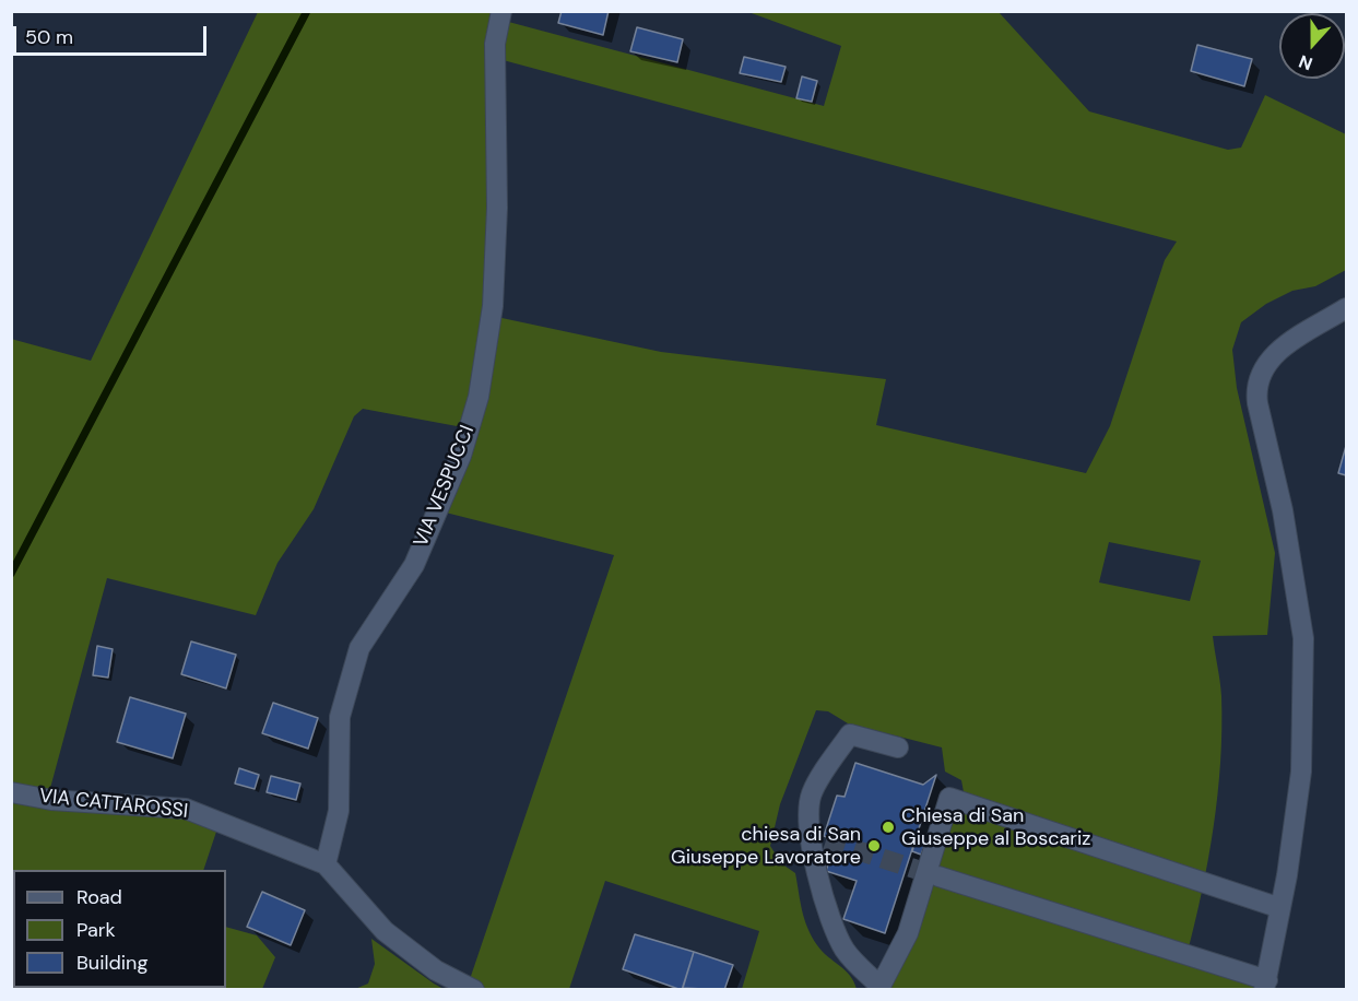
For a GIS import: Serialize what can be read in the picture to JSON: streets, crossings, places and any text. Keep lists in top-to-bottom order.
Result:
{
  "streets": {
    "street": ["VIA VESPUCCI", "VIA CATTAROSSI"]
  },
  "crossings": [
    ["VIA VESPUCCI", "VIA CATTAROSSI"]
  ],
  "places": ["Chiesa di San Giuseppe al Boscariz", "chiesa di San Giuseppe Lavoratore"],
  "legend": ["Road", "Park", "Building"],
  "scale_bar": "50 m",
  "north": "bottom"
}
